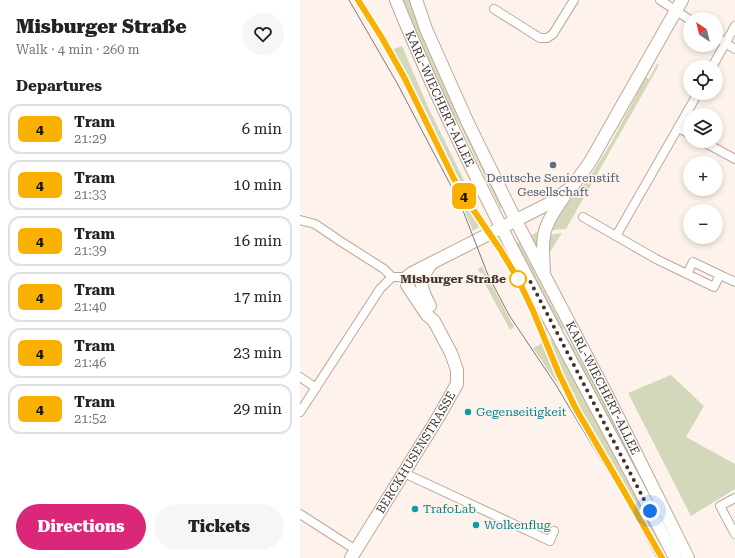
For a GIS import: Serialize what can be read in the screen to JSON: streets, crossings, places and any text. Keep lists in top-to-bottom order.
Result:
{
  "streets": {
    "main road": ["KARL-WIECHERT-ALLEE", "BERCKHUSENSTRASSE"]
  },
  "places": [
    "Deutsche Seniorenstift Gesellschaft",
    "Misburger Straße",
    "Gegenseitigkeit",
    "TrafoLab",
    "Wolkenflug"
  ],
  "lines": ["tram line 4"],
  "north": "top left",
  "page": {
    "heading": [
      ["Misburger Straße", "Walk · 4 min · 260 m"],
      "Departures"
    ],
    "on_map": "4",
    "map_buttons": ["+", "−"],
    "list": [
      {
        "mark": "4",
        "name": "Tram",
        "note": "21:29",
        "value": "6 min"
      },
      {
        "mark": "4",
        "name": "Tram",
        "note": "21:33",
        "value": "10 min"
      },
      {
        "mark": "4",
        "name": "Tram",
        "note": "21:39",
        "value": "16 min"
      },
      {
        "mark": "4",
        "name": "Tram",
        "note": "21:40",
        "value": "17 min"
      },
      {
        "mark": "4",
        "name": "Tram",
        "note": "21:46",
        "value": "23 min"
      },
      {
        "mark": "4",
        "name": "Tram",
        "note": "21:52",
        "value": "29 min"
      }
    ],
    "buttons": ["Directions", "Tickets"]
  }
}
